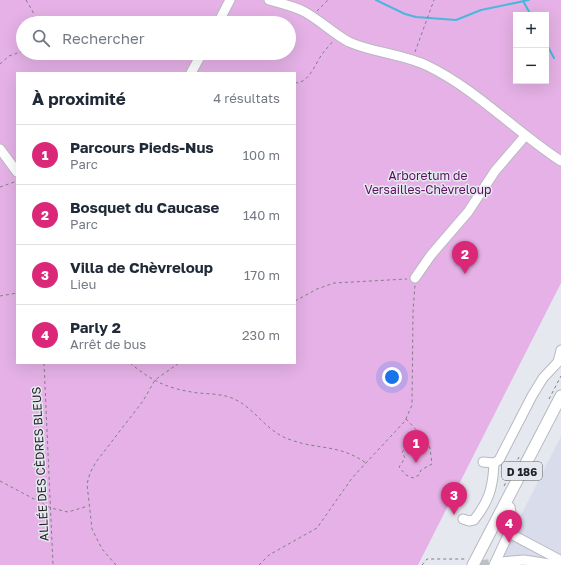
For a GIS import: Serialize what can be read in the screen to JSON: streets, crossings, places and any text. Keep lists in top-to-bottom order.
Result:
{
  "streets": {
    "main road": ["D 186"],
    "path": ["ALLÉE DES CÈDRES BLEUS"]
  },
  "parks": ["Arboretum de Versailles-Chèvreloup"],
  "page": {
    "map_buttons": ["+", "−"],
    "search": "Rechercher",
    "heading": ["À proximité", "4 résultats"],
    "list": [
      {
        "mark": "1",
        "name": "Parcours Pieds-Nus",
        "note": "Parc",
        "value": "100 m"
      },
      {
        "mark": "2",
        "name": "Bosquet du Caucase",
        "note": "Parc",
        "value": "140 m"
      },
      {
        "mark": "3",
        "name": "Villa de Chèvreloup",
        "note": "Lieu",
        "value": "170 m"
      },
      {
        "mark": "4",
        "name": "Parly 2",
        "note": "Arrêt de bus",
        "value": "230 m"
      }
    ],
    "pins": [
      "2",
      "1",
      "3",
      "4"
    ]
  }
}
